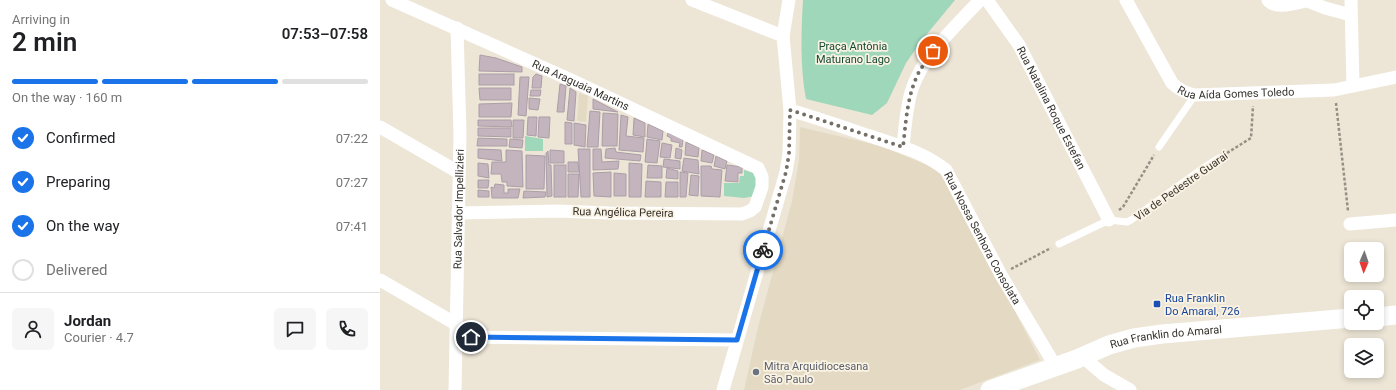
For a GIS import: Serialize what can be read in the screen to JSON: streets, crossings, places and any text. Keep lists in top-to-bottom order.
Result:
{
  "streets": {
    "street": [
      "Rua Araguaia Martins",
      "Rua Aída Gomes Toledo",
      "Rua Natalina Roque Estefan",
      "Rua Salvador Impellizieri",
      "Rua Angélica Pereira",
      "Rua Nossa Senhora Consolata",
      "Rua Franklin do Amaral"
    ],
    "lane": ["Via de Pedestre Guaraí"]
  },
  "crossings": [
    ["Rua Araguaia Martins", "Rua Salvador Impellizieri"],
    ["Rua Araguaia Martins", "Rua Angélica Pereira"],
    ["Rua Aída Gomes Toledo", "Via de Pedestre Guaraí"],
    ["Rua Natalina Roque Estefan", "Via de Pedestre Guaraí"],
    ["Rua Salvador Impellizieri", "Rua Angélica Pereira"],
    ["Rua Nossa Senhora Consolata", "Rua Franklin do Amaral"]
  ],
  "parks": ["Praça Antônia Maturano Lago"],
  "places": {
    "transit": ["Rua Franklin Do Amaral, 726"],
    "other": ["Mitra Arquidiocesana São Paulo"]
  },
  "north": "bottom",
  "page": {
    "heading": ["2 min", "Arriving in", "07:53–07:58"],
    "panel": ["Jordan", "Courier · 4.7"],
    "bar": "On the way · 160 m",
    "list": [
      ["Confirmed", "07:22"],
      ["Preparing", "07:27"],
      ["On the way", "07:41"],
      "Delivered"
    ]
  }
}
